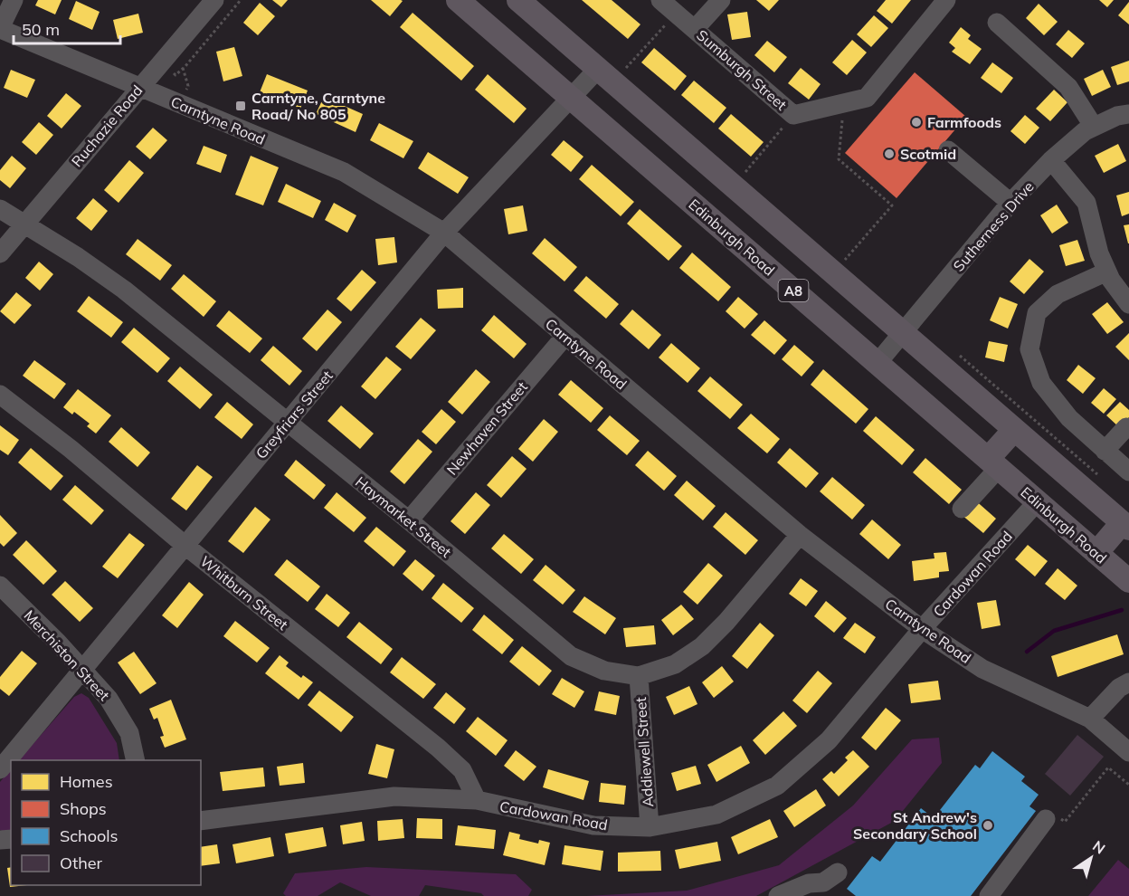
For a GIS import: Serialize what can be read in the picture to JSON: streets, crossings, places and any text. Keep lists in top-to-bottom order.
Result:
{
  "streets": {
    "main road": ["Edinburgh Road", "A8"],
    "street": [
      "Sumburgh Street",
      "Carntyne Road",
      "Ruchazie Road",
      "Sutherness Drive",
      "Greyfriars Street",
      "Newhaven Street",
      "Haymarket Street",
      "Cardowan Road",
      "Whitburn Street",
      "Merchiston Street",
      "Addiewell Street"
    ]
  },
  "crossings": [
    ["Carntyne Road", "Ruchazie Road"],
    ["Carntyne Road", "Greyfriars Street"],
    ["Carntyne Road", "Newhaven Street"],
    ["Carntyne Road", "Haymarket Street"],
    ["Carntyne Road", "Cardowan Road"],
    ["Ruchazie Road", "Haymarket Street"],
    ["Sutherness Drive", "Edinburgh Road"],
    ["Sutherness Drive", "A8"],
    ["Edinburgh Road", "Greyfriars Street"],
    ["Edinburgh Road", "Cardowan Road"],
    ["A8", "Greyfriars Street"],
    ["Greyfriars Street", "Haymarket Street"],
    ["Greyfriars Street", "Whitburn Street"],
    ["Greyfriars Street", "Merchiston Street"],
    ["Newhaven Street", "Haymarket Street"],
    ["Haymarket Street", "Addiewell Street"],
    ["Cardowan Road", "Whitburn Street"],
    ["Cardowan Road", "Addiewell Street"]
  ],
  "places": {
    "transit": ["Carntyne, Carntyne Road/ No 805"],
    "other": ["Farmfoods", "Scotmid", "St Andrew's Secondary School"]
  },
  "legend": [
    "Homes",
    "Shops",
    "Schools",
    "Other"
  ],
  "scale_bar": "50 m",
  "north": "top right"
}
